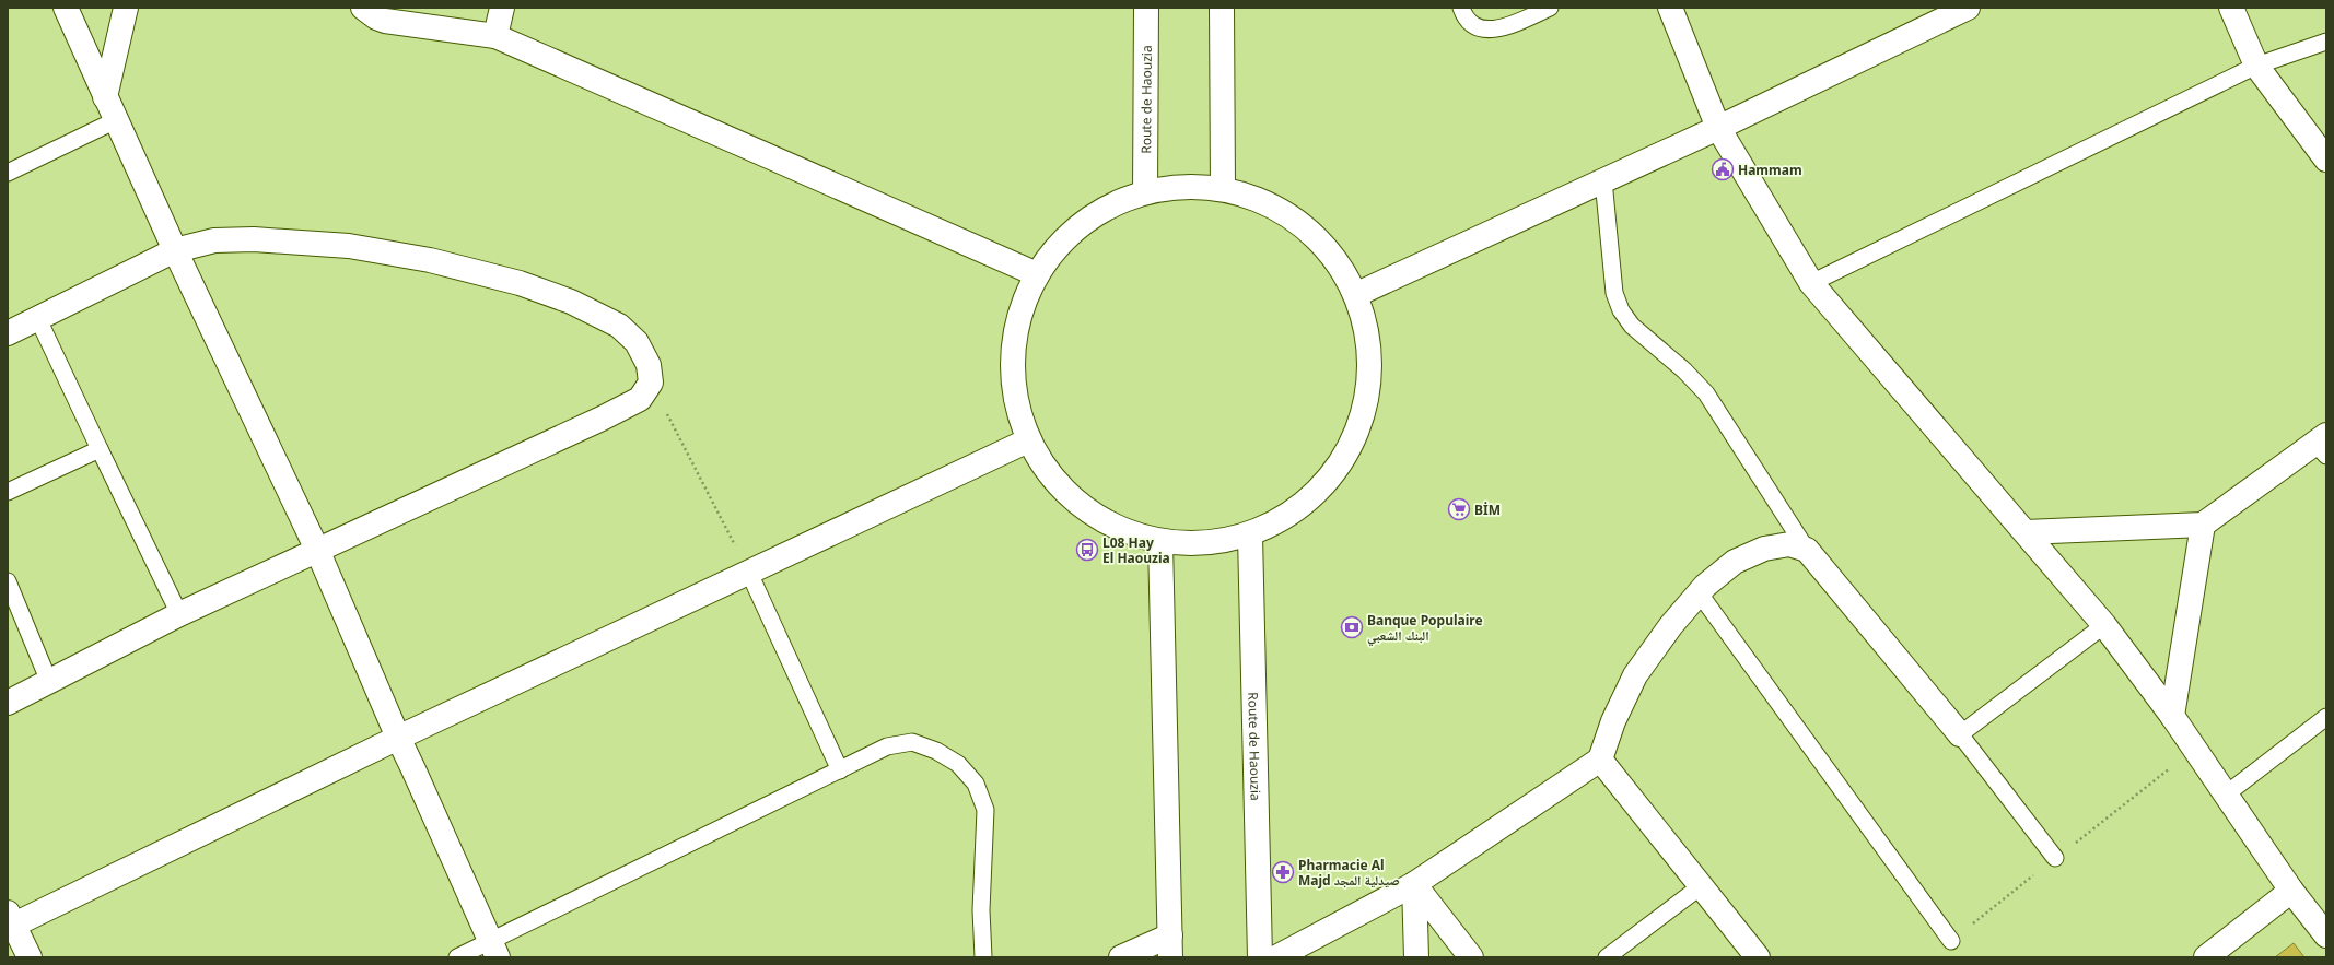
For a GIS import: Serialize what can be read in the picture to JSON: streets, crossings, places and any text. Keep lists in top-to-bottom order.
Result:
{
  "streets": {
    "street": ["Route de Haouzia"]
  },
  "places": {
    "public building": ["Hammam"],
    "supermarket": ["BİM"],
    "bus stop": ["L08 Hay El Haouzia"],
    "bank": ["Banque Populaire البنك الشعبي"],
    "pharmacy": ["Pharmacie Al Majd صيدلية المجد"]
  }
}
